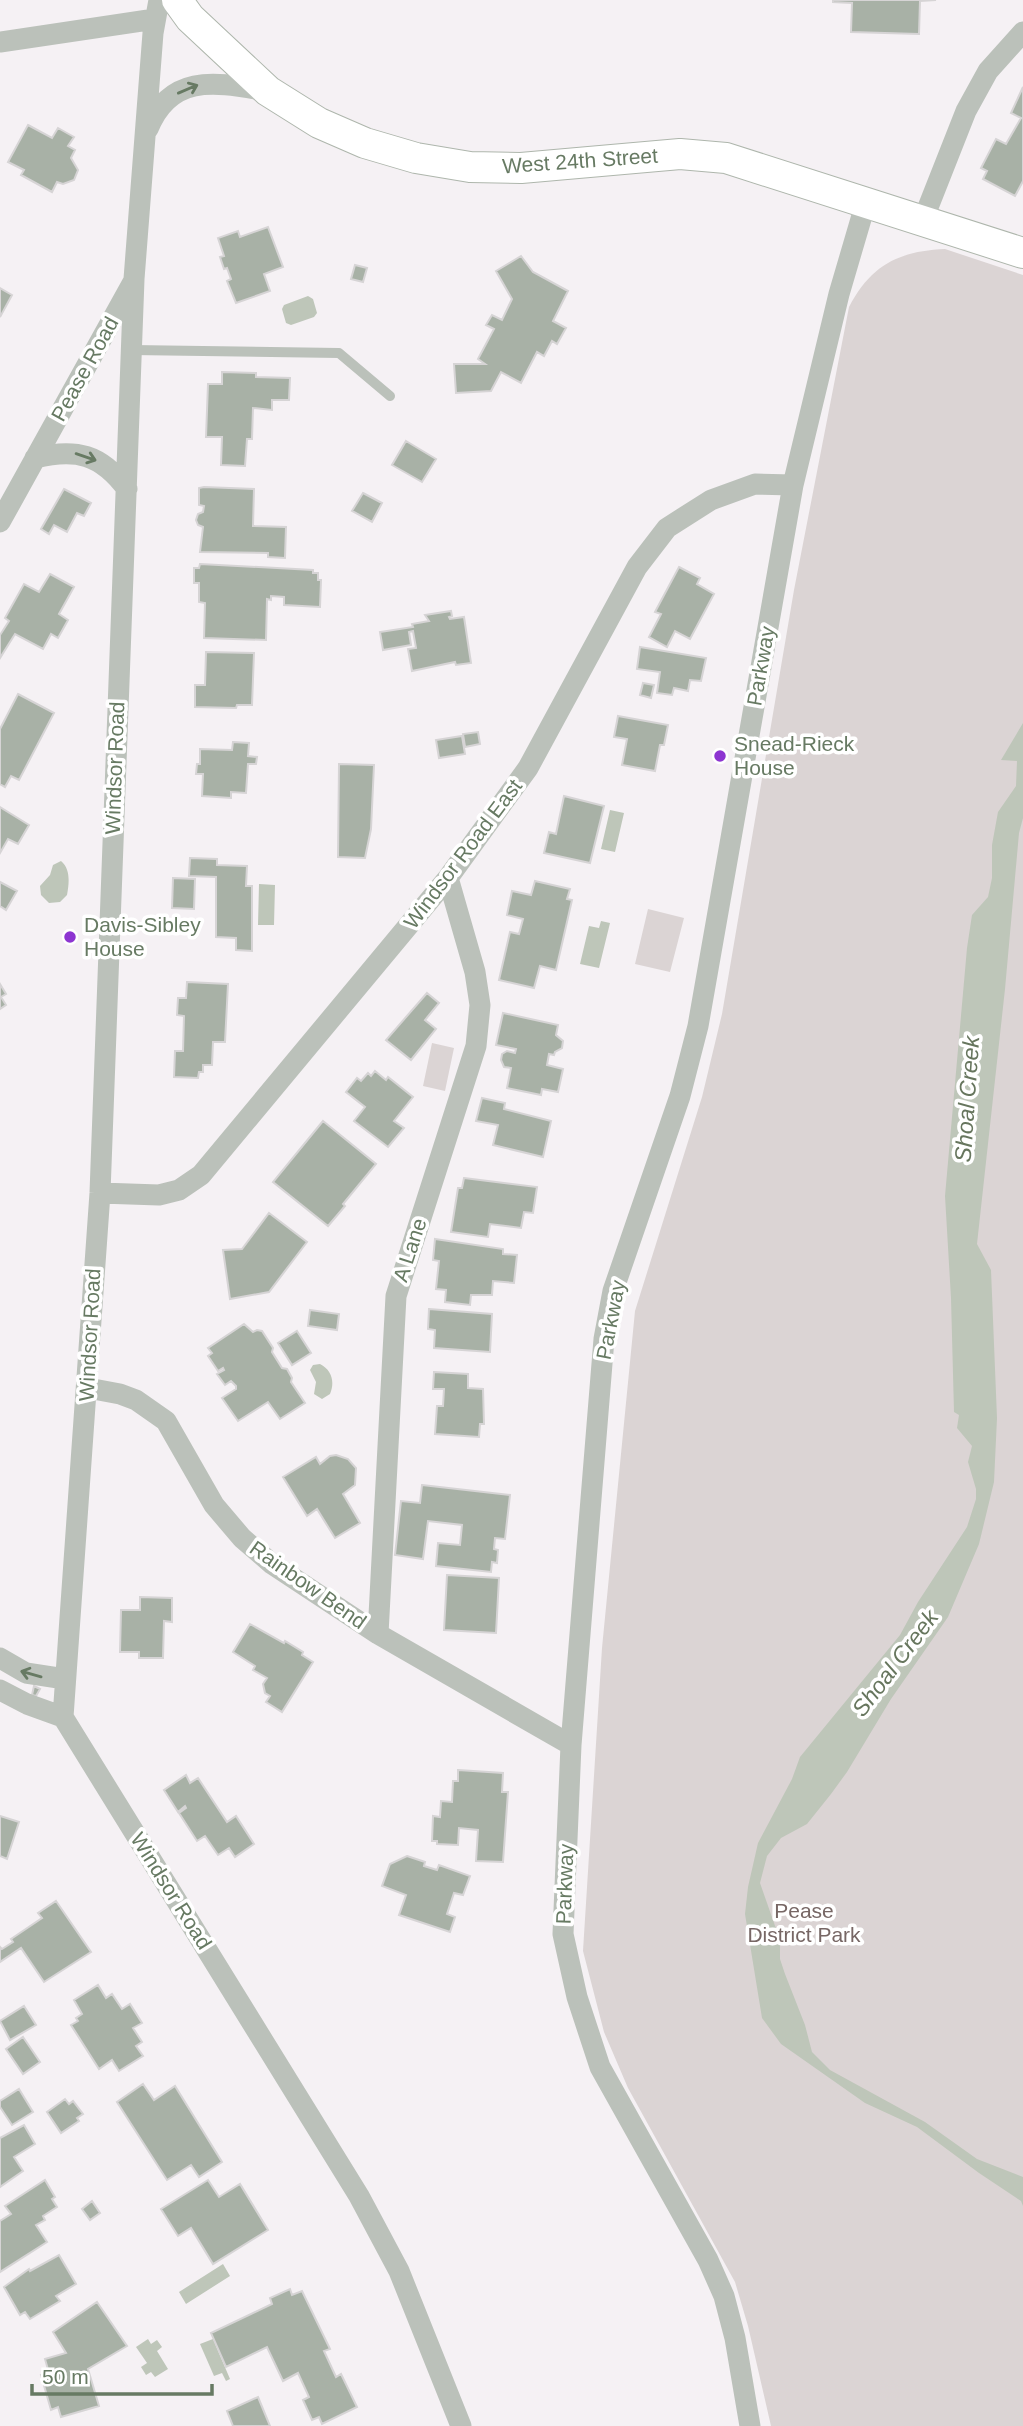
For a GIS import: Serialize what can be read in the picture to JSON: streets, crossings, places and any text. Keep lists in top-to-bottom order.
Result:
{
  "streets": {
    "main road": ["West 24th Street"],
    "street": [
      "Pease Road",
      "Parkway",
      "Windsor Road",
      "Windsor Road East",
      "A Lane",
      "Rainbow Bend"
    ]
  },
  "crossings": [
    ["West 24th Street", "Parkway"],
    ["West 24th Street", "Windsor Road"],
    ["Pease Road", "Windsor Road"],
    ["Parkway", "Windsor Road East"],
    ["Parkway", "Rainbow Bend"],
    ["Windsor Road", "Windsor Road East"],
    ["Windsor Road", "Rainbow Bend"],
    ["Windsor Road East", "A Lane"],
    ["A Lane", "Rainbow Bend"]
  ],
  "water": ["Shoal Creek"],
  "parks": ["Pease District Park"],
  "places": ["Snead-Rieck House", "Davis-Sibley House"],
  "scale_bar": "50 m"
}
